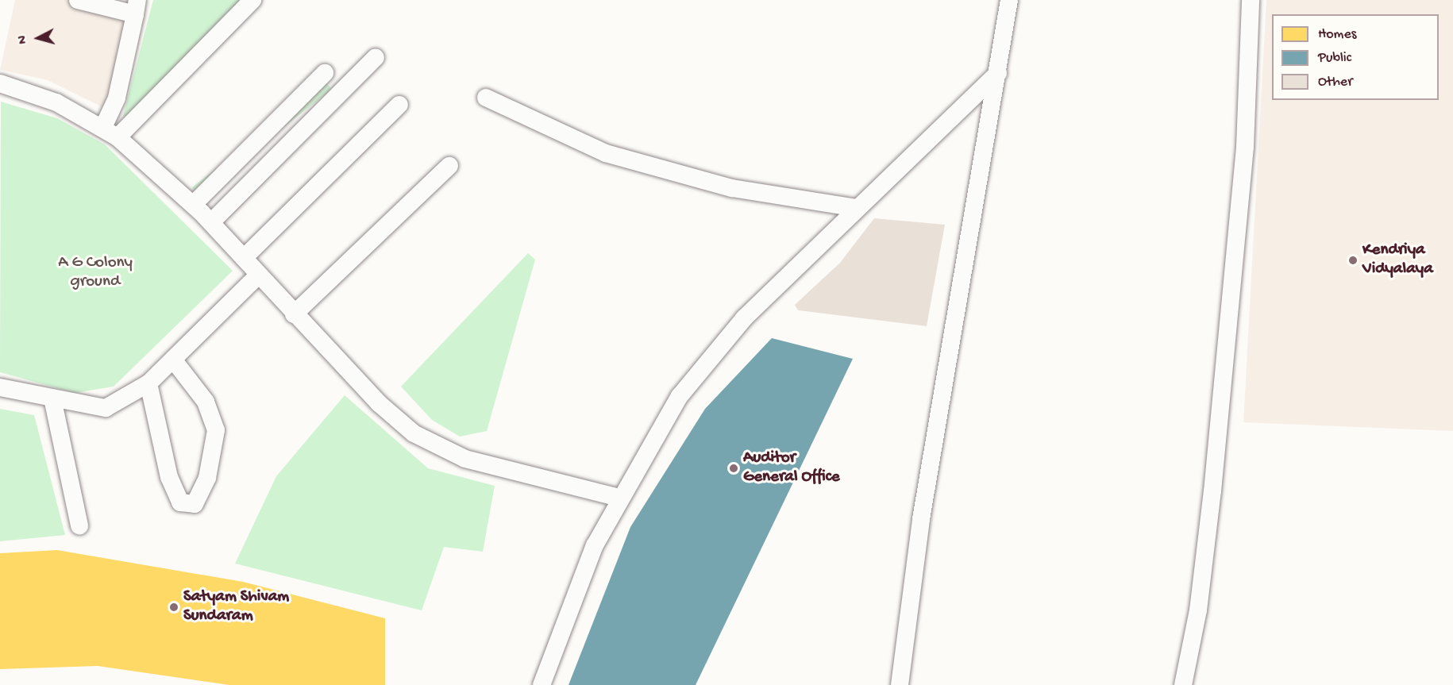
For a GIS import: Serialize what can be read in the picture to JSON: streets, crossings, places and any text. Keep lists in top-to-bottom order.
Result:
{
  "parks": ["A G Colony ground"],
  "places": ["Kendriya Vidyalaya", "Auditor General Office", "Satyam Shivam Sundaram"],
  "legend": ["Homes", "Public", "Other"],
  "north": "left"
}
